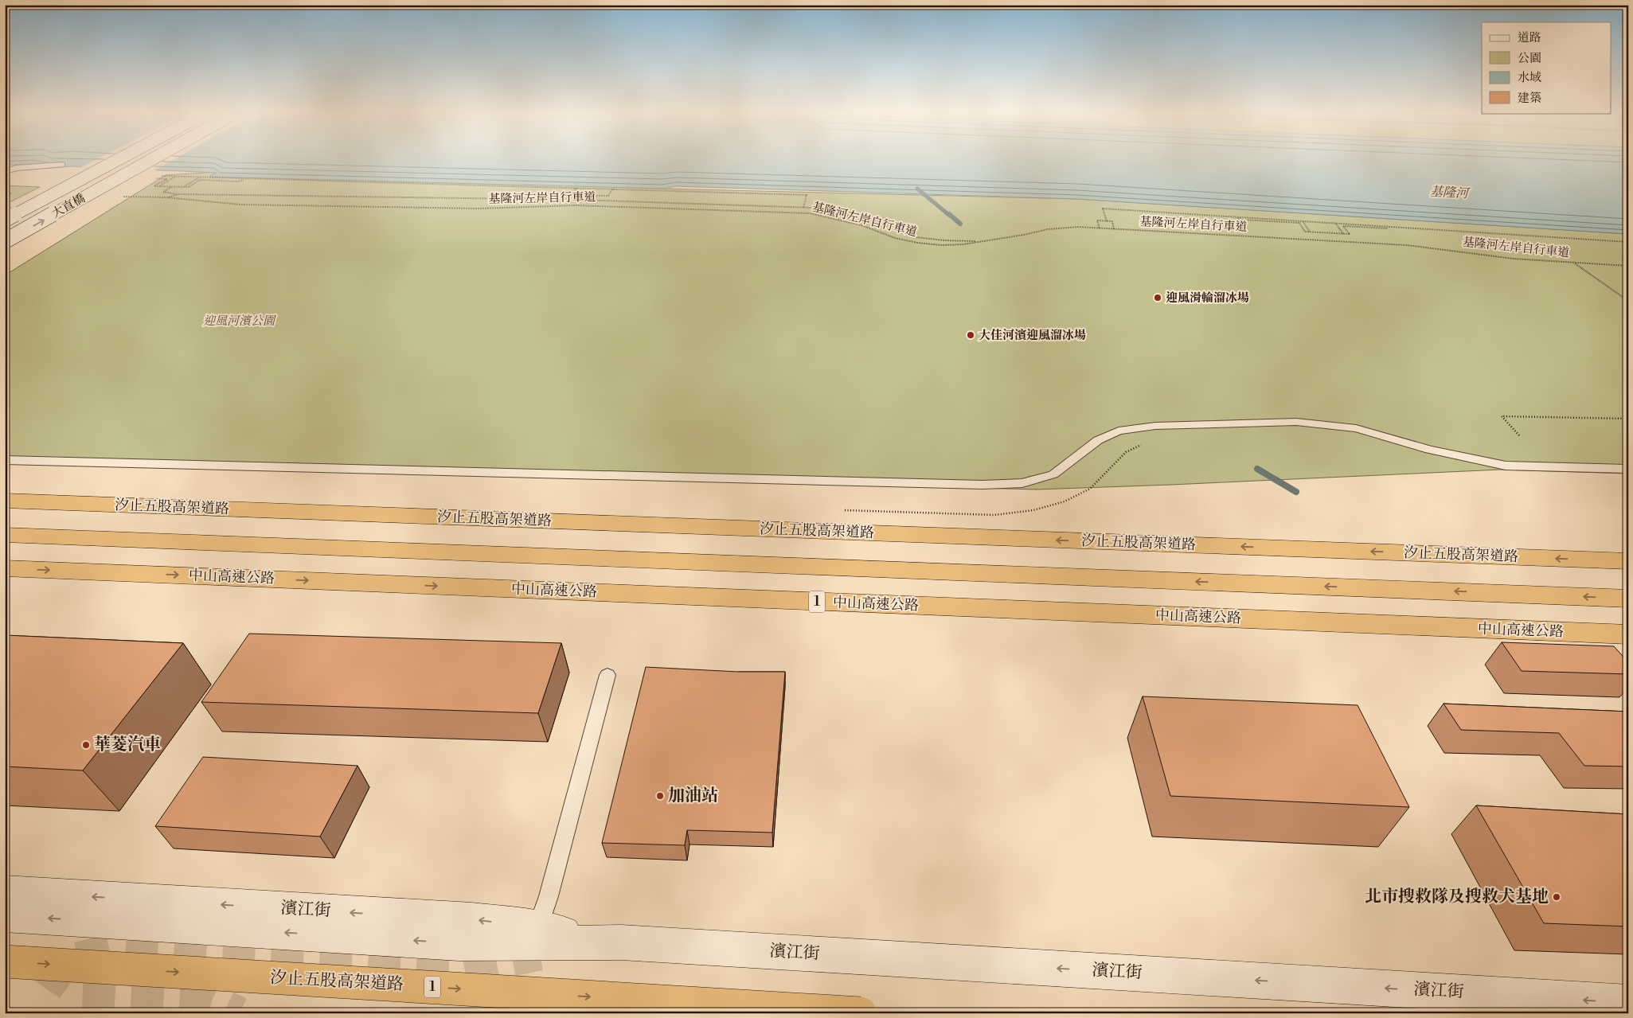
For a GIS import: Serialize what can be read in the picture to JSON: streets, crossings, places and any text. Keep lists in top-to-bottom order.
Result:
{
  "streets": {
    "highway": ["汐止五股高架道路", "中山高速公路", "1"],
    "main road": ["大直橋", "濱江街"],
    "path": ["基隆河左岸自行車道"]
  },
  "one_way": ["濱江街"],
  "water": ["基隆河"],
  "parks": ["迎風河濱公園"],
  "places": [
    "迎風滑輪溜冰場",
    "大佳河濱迎風溜冰場",
    "華菱汽車",
    "加油站",
    "北市搜救隊及搜救犬基地"
  ],
  "legend": [
    "道路",
    "公園",
    "水域",
    "建築"
  ]
}
